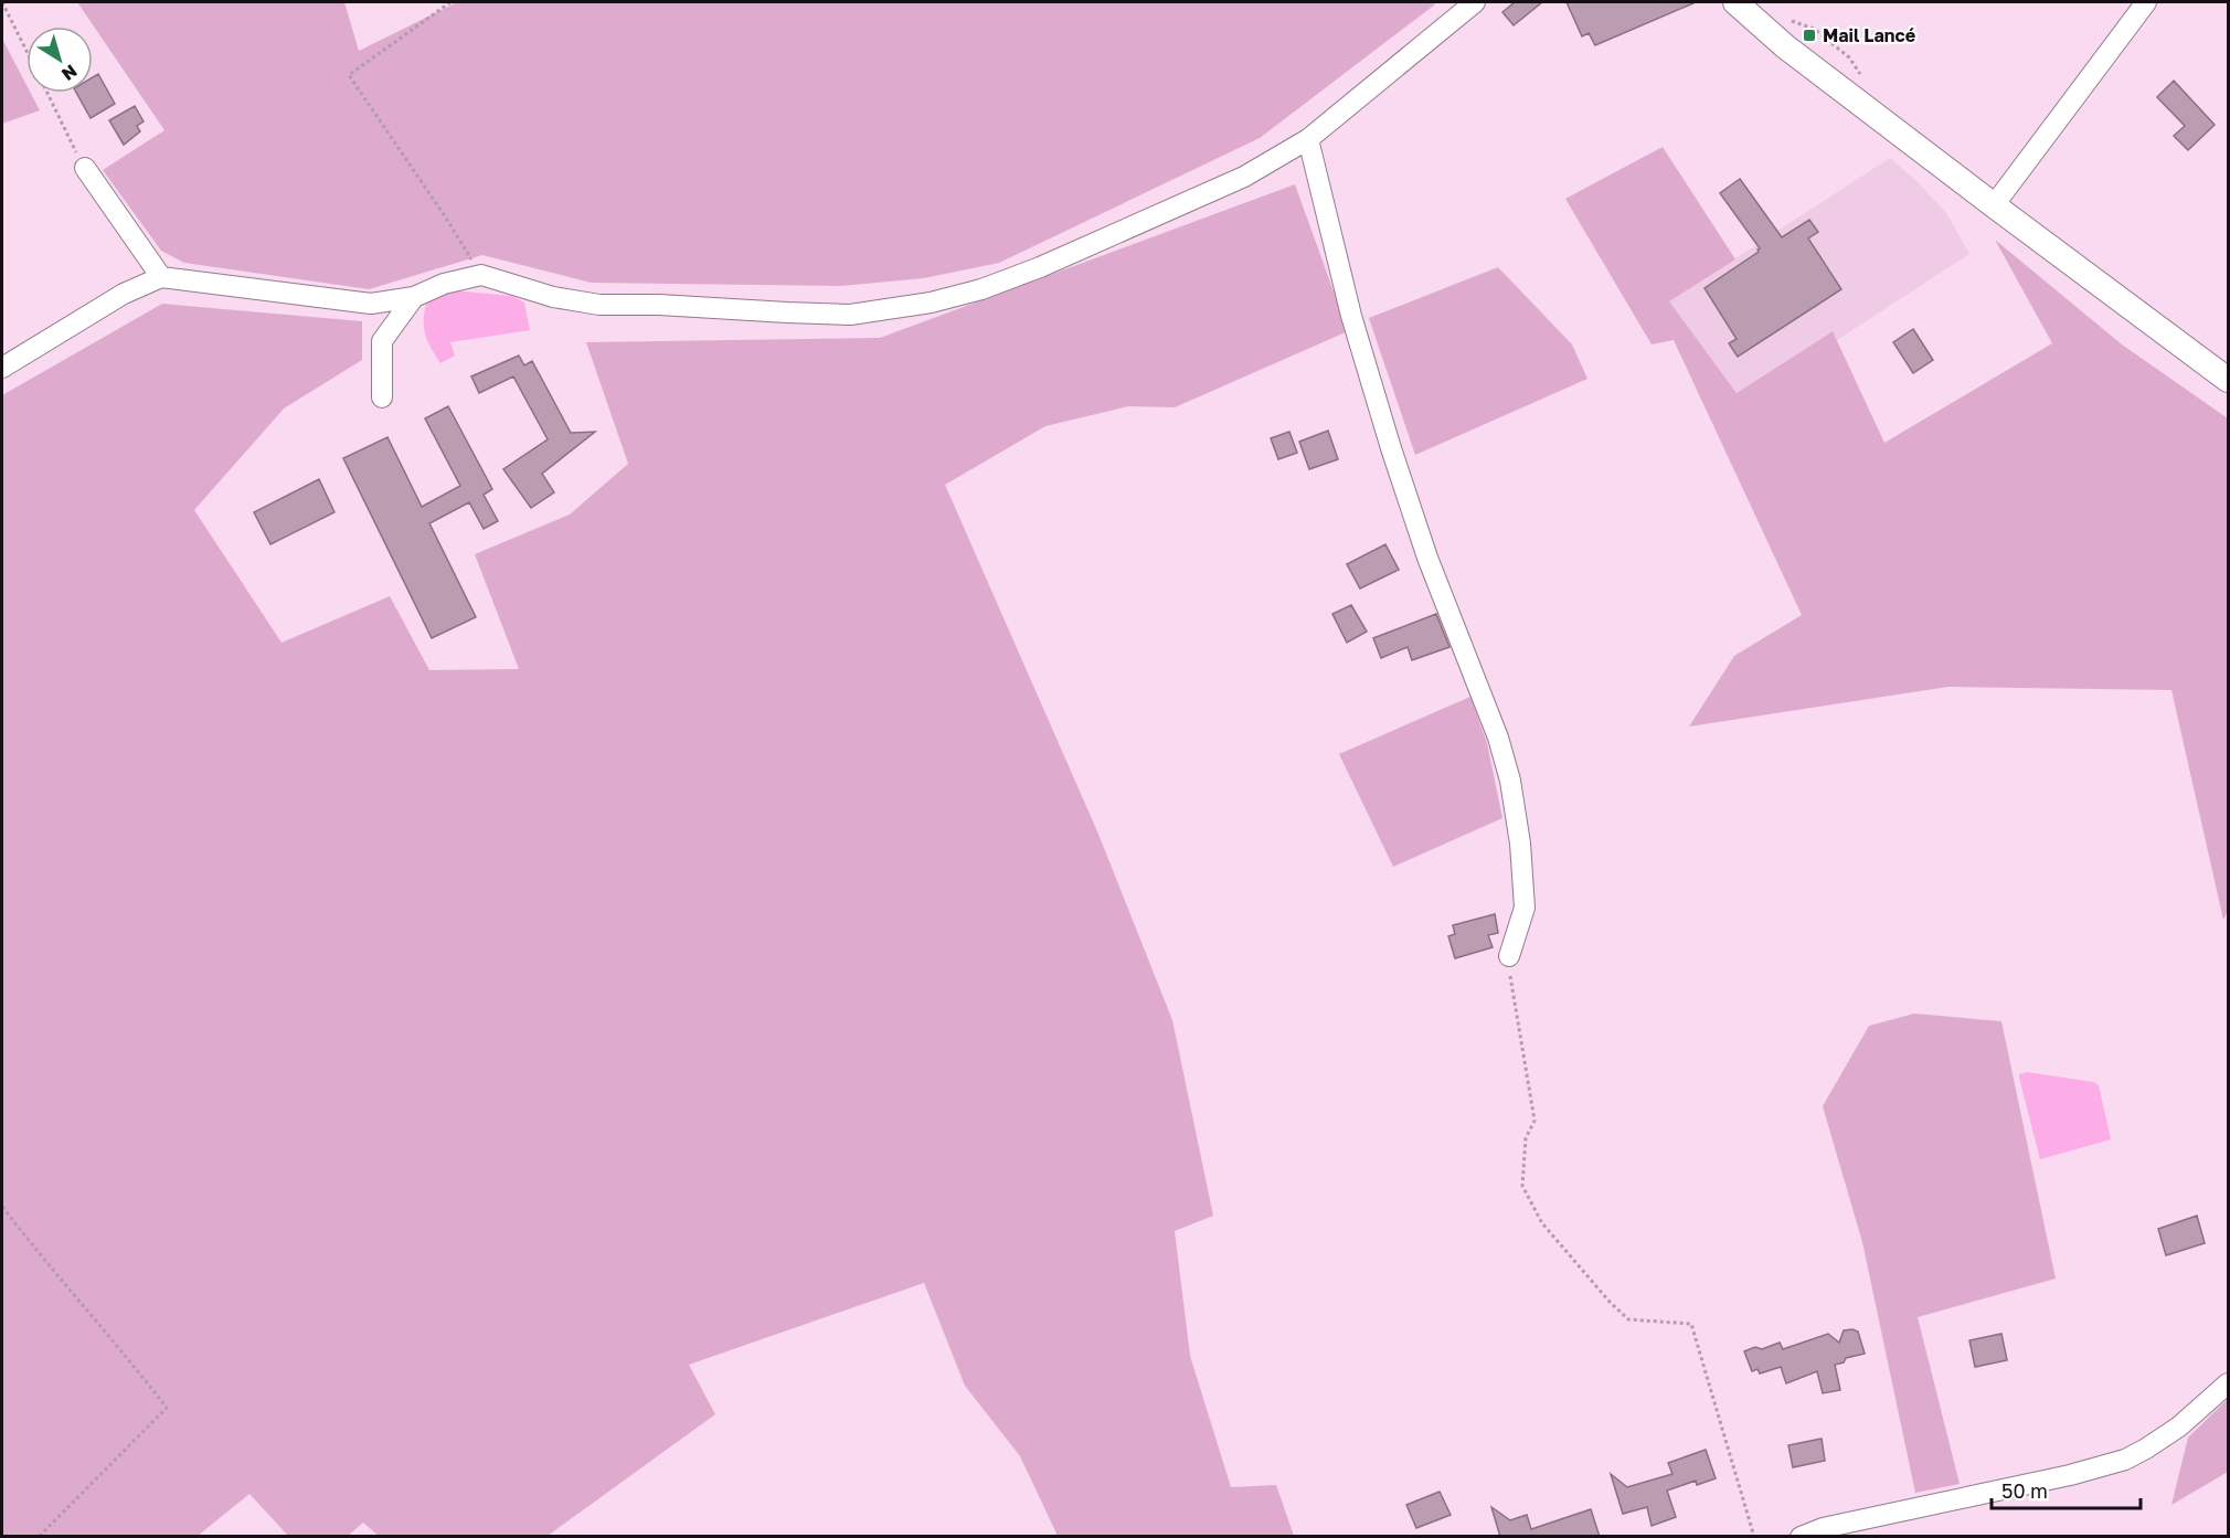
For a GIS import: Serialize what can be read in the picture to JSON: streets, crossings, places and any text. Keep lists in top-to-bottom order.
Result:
{
  "places": {
    "transit": ["Mail Lancé"]
  },
  "scale_bar": "50 m",
  "north": "bottom right"
}
